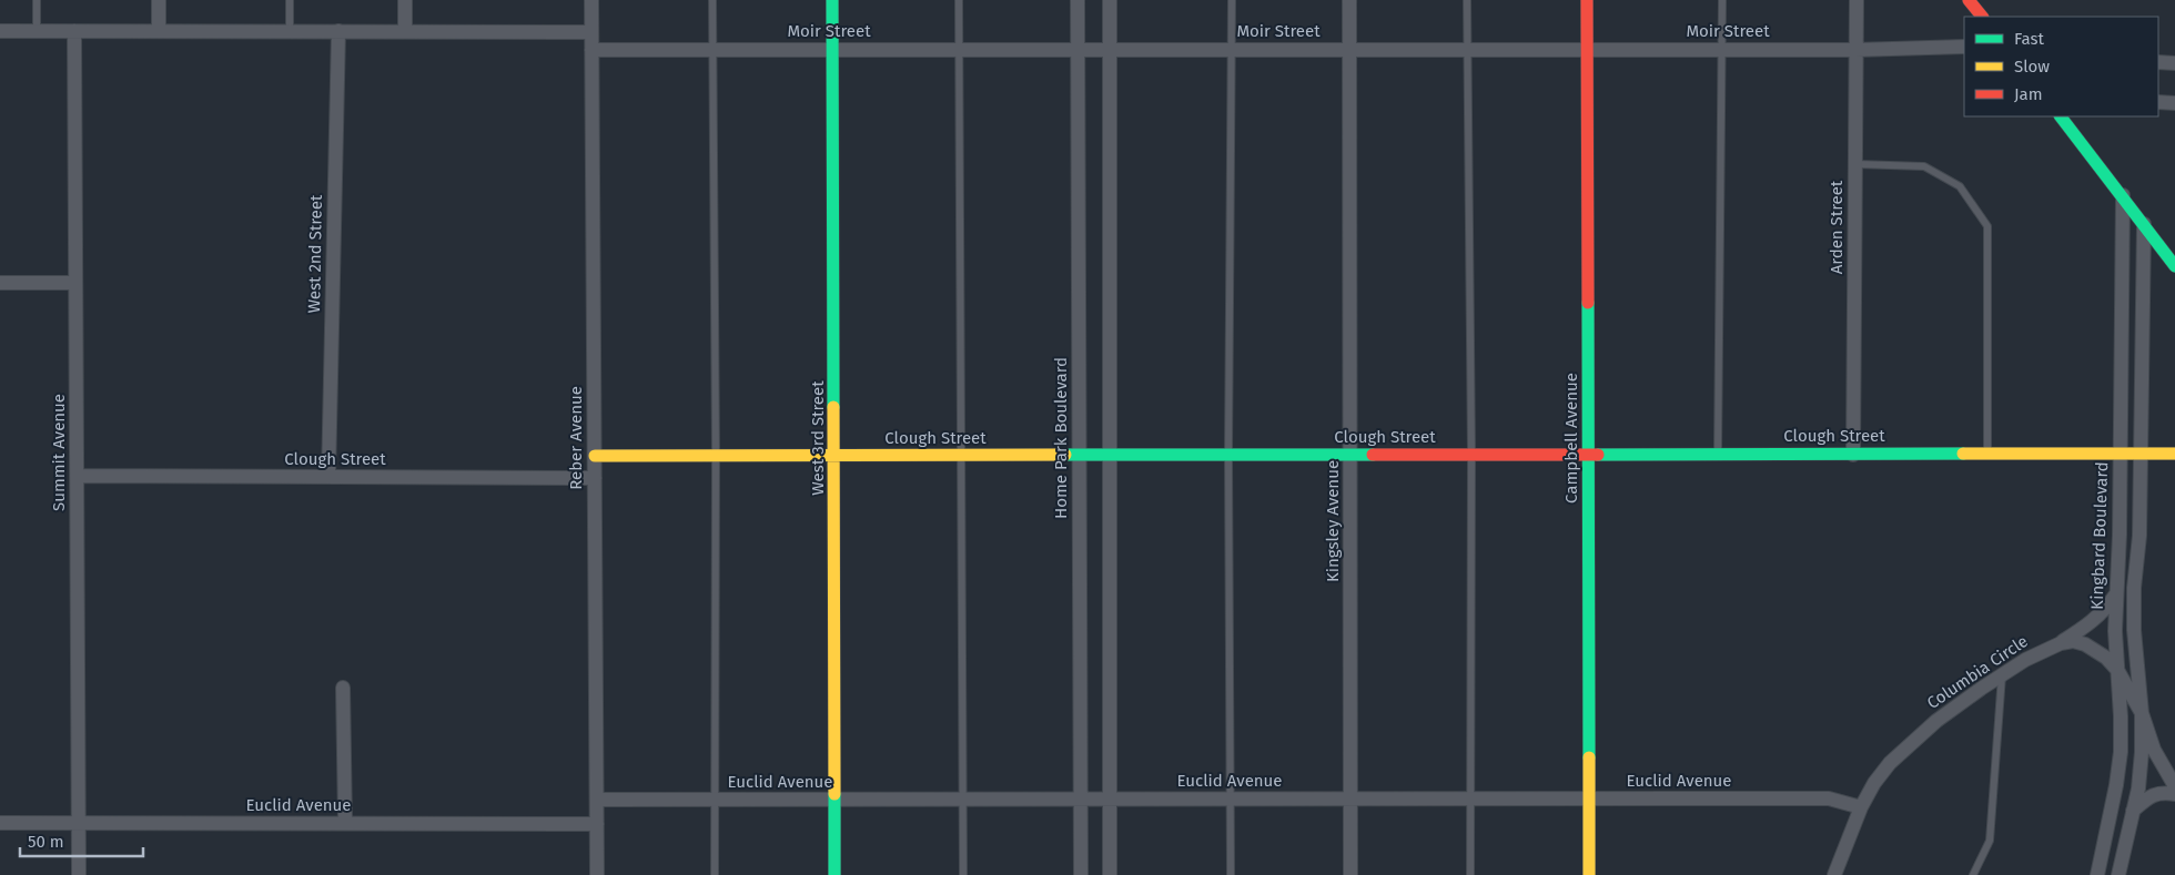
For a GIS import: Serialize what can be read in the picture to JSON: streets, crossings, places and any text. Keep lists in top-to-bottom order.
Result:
{
  "streets": {
    "street": [
      "Moir Street",
      "Arden Street",
      "West 2nd Street",
      "Clough Street",
      "Reber Avenue",
      "West 3rd Street",
      "Home Park Boulevard",
      "Campbell Avenue",
      "Summit Avenue",
      "Kingsley Avenue",
      "Kingbard Boulevard",
      "Columbia Circle",
      "Euclid Avenue"
    ]
  },
  "crossings": [
    ["Moir Street", "Arden Street"],
    ["Moir Street", "Reber Avenue"],
    ["Moir Street", "West 3rd Street"],
    ["Moir Street", "Home Park Boulevard"],
    ["Moir Street", "Campbell Avenue"],
    ["Moir Street", "Kingsley Avenue"],
    ["Arden Street", "Clough Street"],
    ["West 2nd Street", "Clough Street"],
    ["Clough Street", "Reber Avenue"],
    ["Clough Street", "West 3rd Street"],
    ["Clough Street", "Home Park Boulevard"],
    ["Clough Street", "Campbell Avenue"],
    ["Clough Street", "Summit Avenue"],
    ["Clough Street", "Kingsley Avenue"],
    ["Clough Street", "Kingbard Boulevard"],
    ["Reber Avenue", "Euclid Avenue"],
    ["West 3rd Street", "Euclid Avenue"],
    ["Home Park Boulevard", "Euclid Avenue"],
    ["Campbell Avenue", "Euclid Avenue"],
    ["Summit Avenue", "Euclid Avenue"],
    ["Kingsley Avenue", "Euclid Avenue"],
    ["Kingbard Boulevard", "Columbia Circle"],
    ["Columbia Circle", "Euclid Avenue"]
  ],
  "legend": ["Fast", "Slow", "Jam"],
  "scale_bar": "50 m"
}
